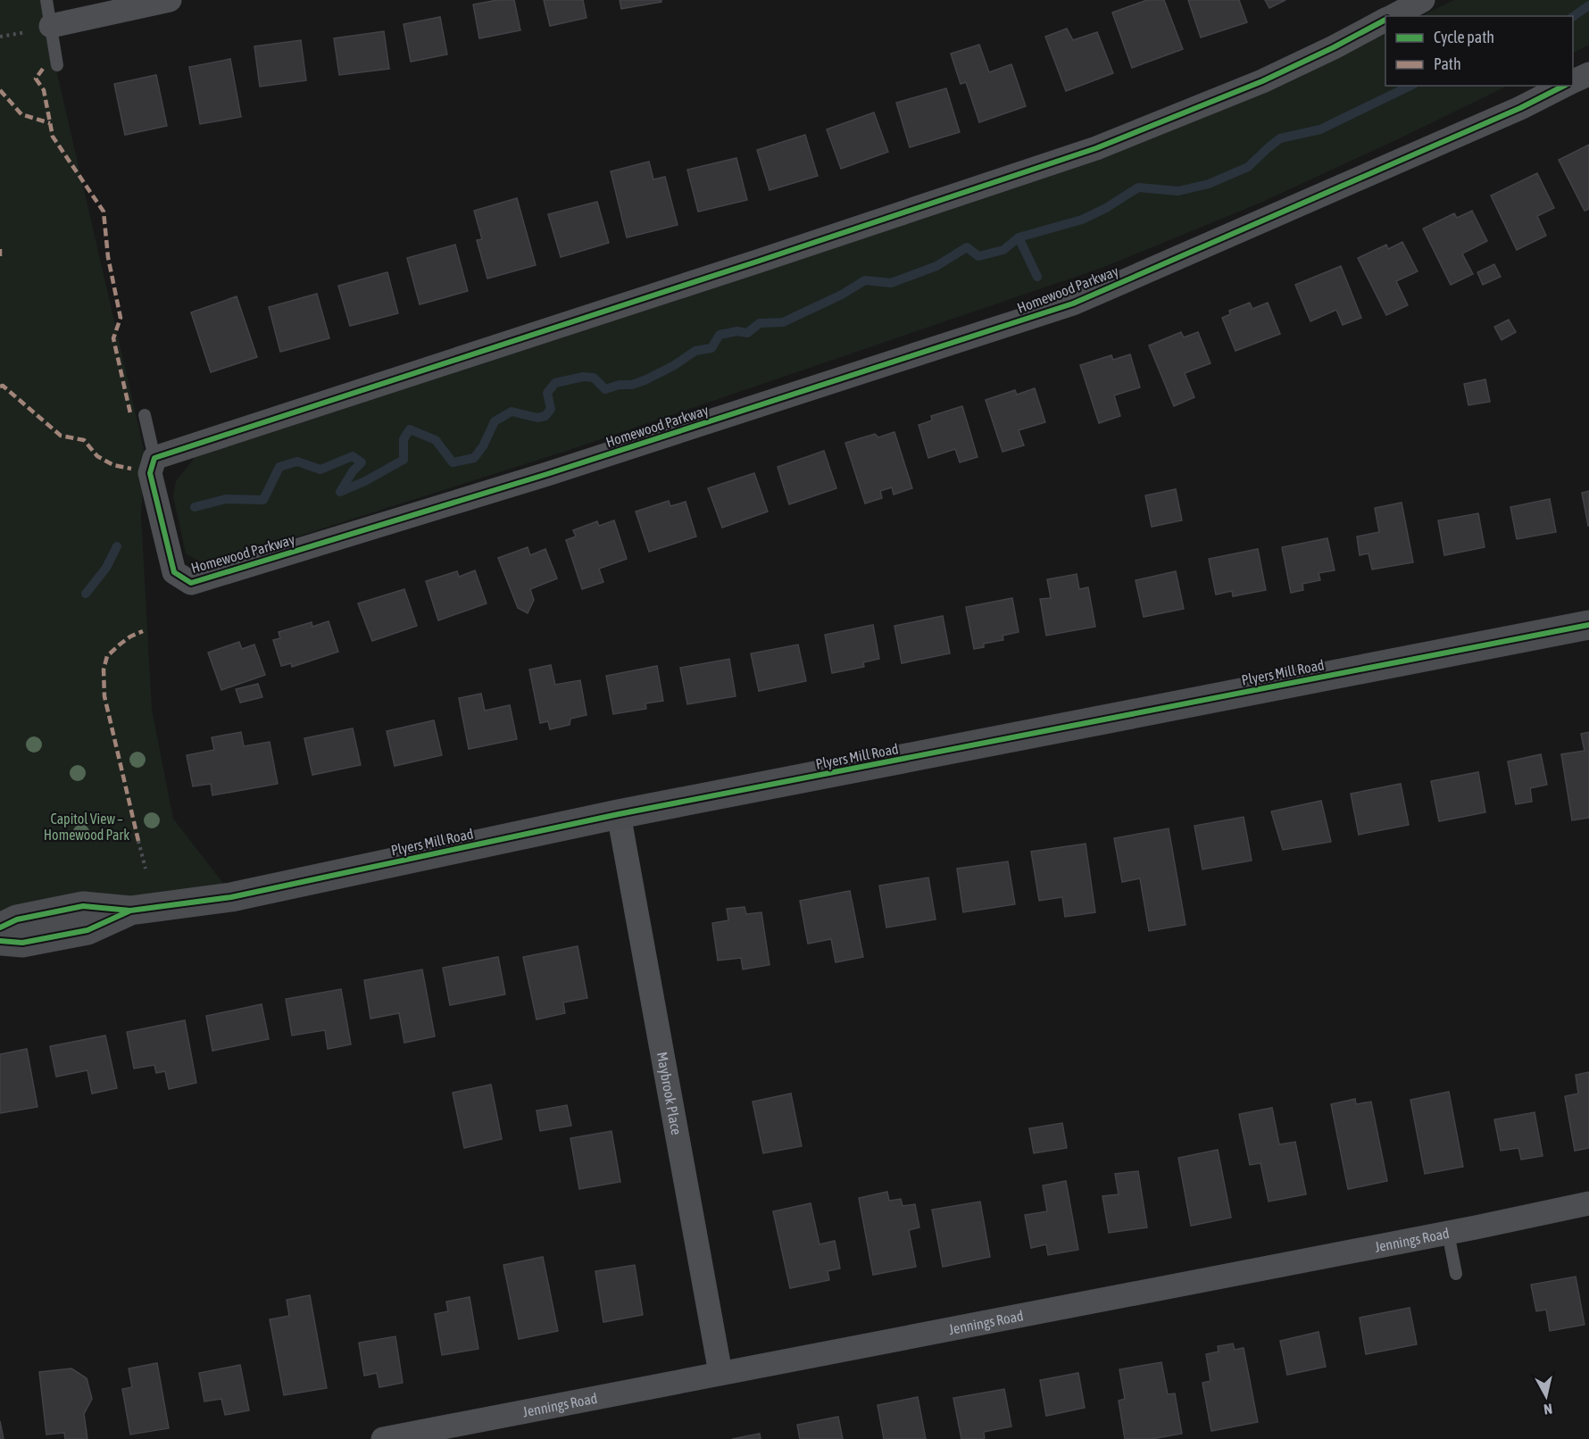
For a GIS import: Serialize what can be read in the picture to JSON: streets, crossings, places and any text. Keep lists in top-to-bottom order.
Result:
{
  "streets": {
    "street": [
      "Homewood Parkway",
      "Plyers Mill Road",
      "Maybrook Place",
      "Jennings Road"
    ]
  },
  "crossings": [
    ["Plyers Mill Road", "Maybrook Place"],
    ["Maybrook Place", "Jennings Road"]
  ],
  "parks": ["Capitol View – Homewood Park"],
  "legend": ["Cycle path", "Path"],
  "north": "bottom"
}
